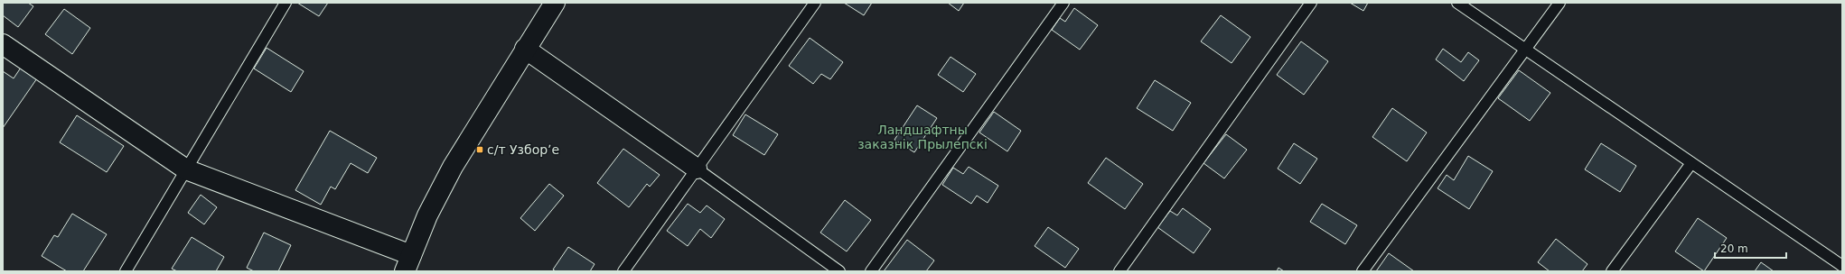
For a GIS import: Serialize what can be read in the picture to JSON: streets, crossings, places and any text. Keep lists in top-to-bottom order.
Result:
{
  "parks": ["Ландшафтны заказнік Прылепскі"],
  "places": {
    "transit": ["с/т Узборʼе"]
  },
  "scale_bar": "20 m"
}
